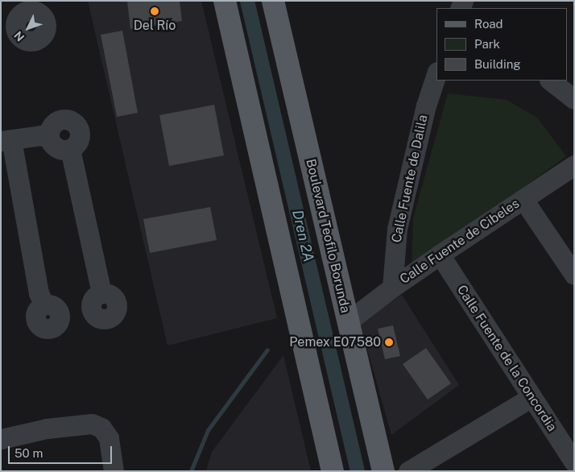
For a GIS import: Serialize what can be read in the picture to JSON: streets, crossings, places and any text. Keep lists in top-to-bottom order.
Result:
{
  "streets": {
    "main road": ["Boulevard Teofilo Borunda"],
    "street": ["Calle Fuente de Dalila", "Calle Fuente de Cibeles", "Calle Fuente de la Concordia"]
  },
  "crossings": [
    ["Calle Fuente de Dalila", "Calle Fuente de Cibeles"],
    ["Boulevard Teofilo Borunda", "Calle Fuente de Cibeles"],
    ["Calle Fuente de Cibeles", "Calle Fuente de la Concordia"]
  ],
  "water": ["Dren 2A"],
  "places": ["Del Río", "Pemex E07580"],
  "legend": ["Road", "Park", "Building"],
  "scale_bar": "50 m",
  "north": "bottom left"
}
